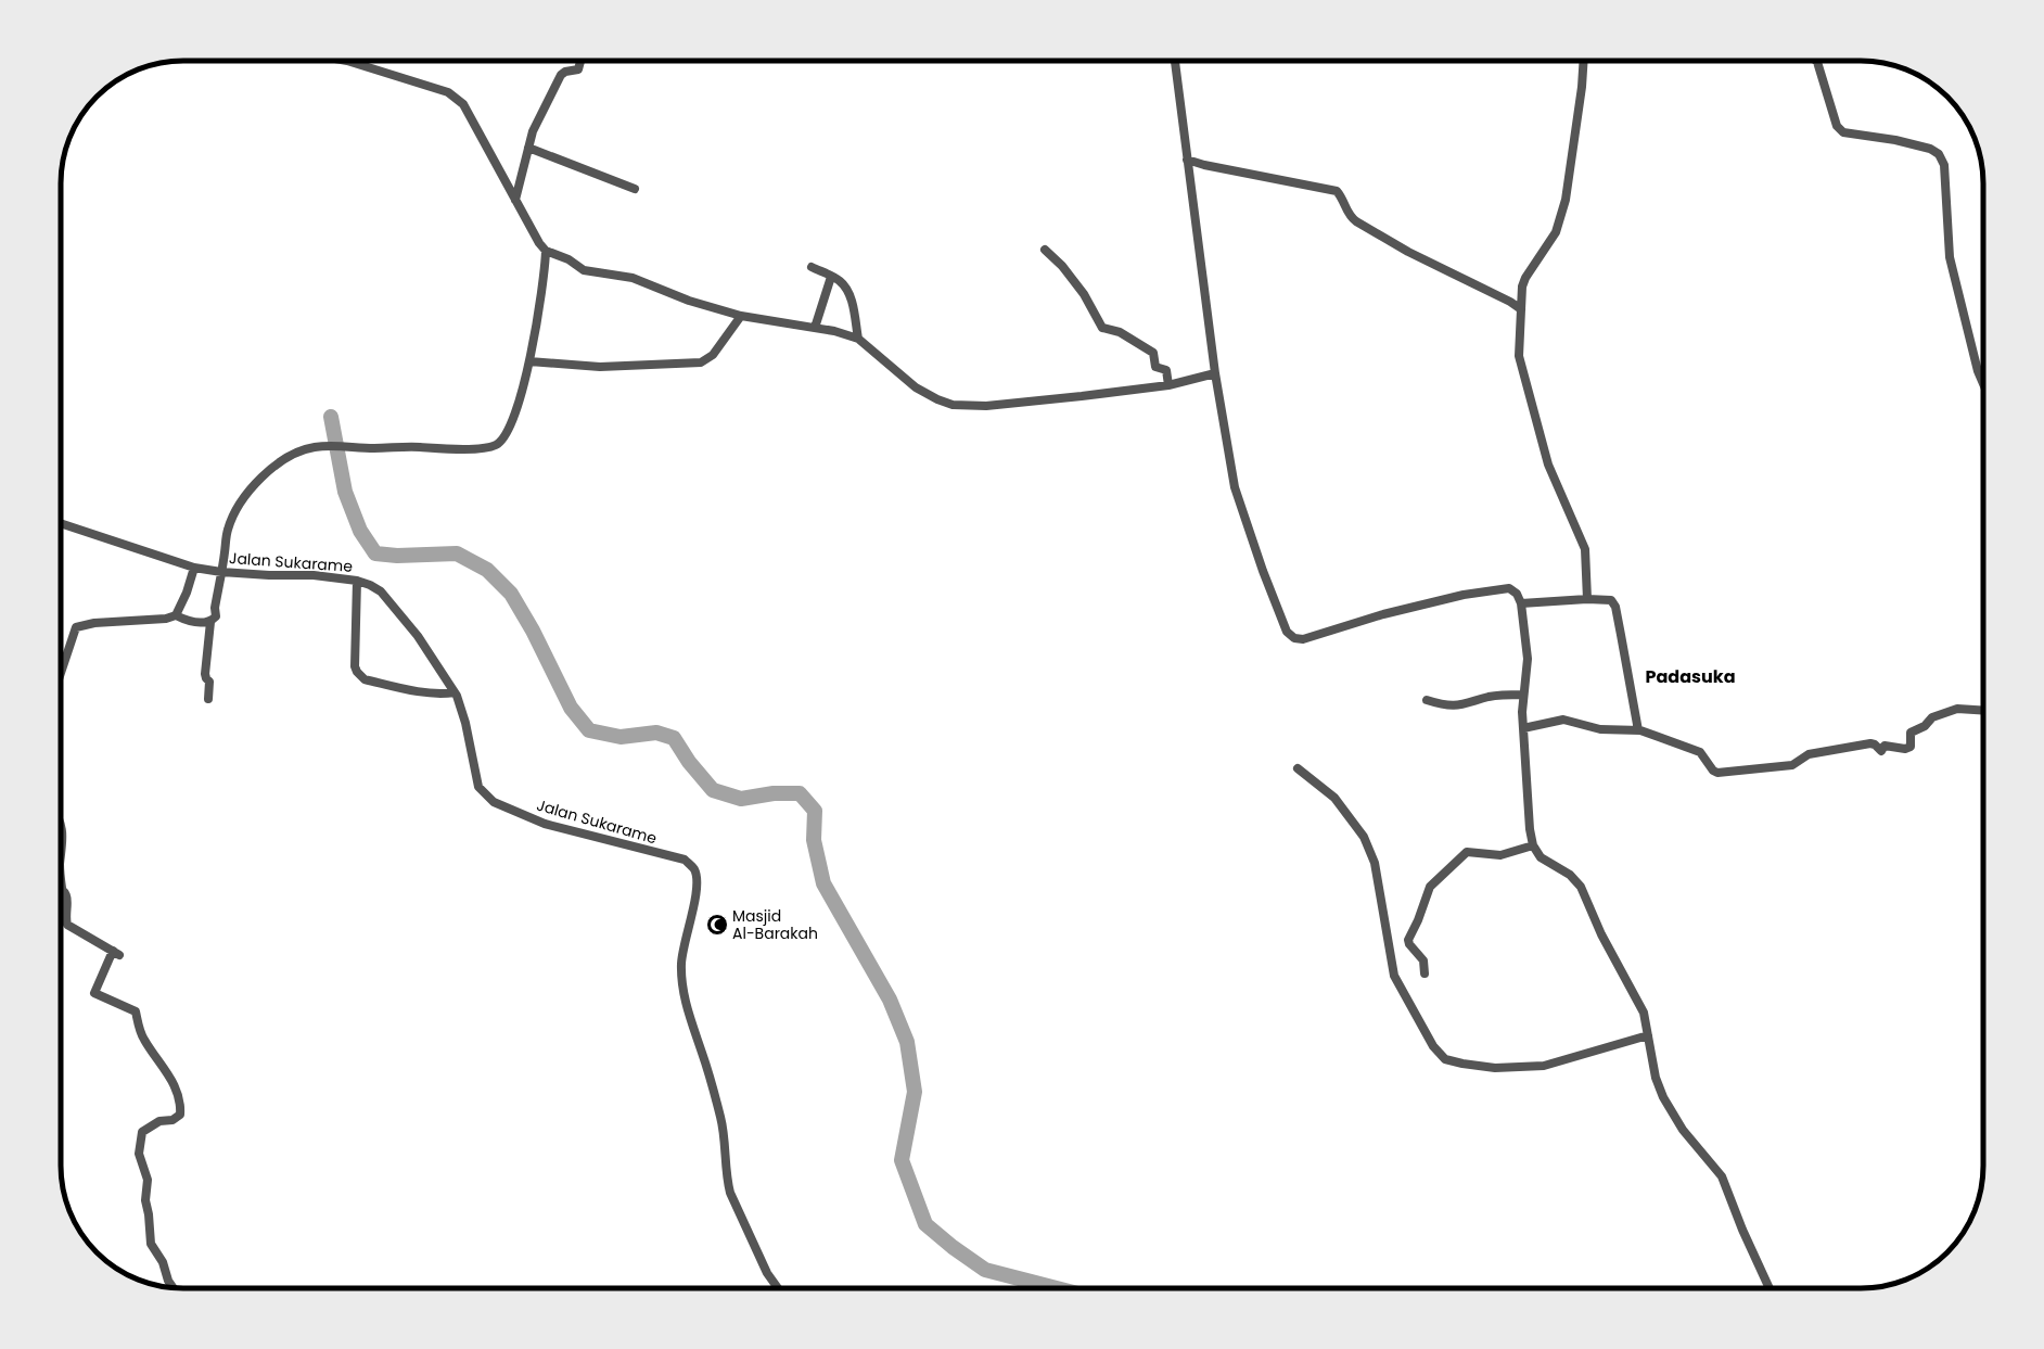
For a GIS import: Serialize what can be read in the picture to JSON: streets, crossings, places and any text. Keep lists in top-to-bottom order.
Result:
{
  "streets": {
    "street": ["Jalan Sukarame"]
  },
  "districts": ["Padasuka"],
  "places": {
    "mosque": ["Masjid Al-Barakah"]
  }
}
